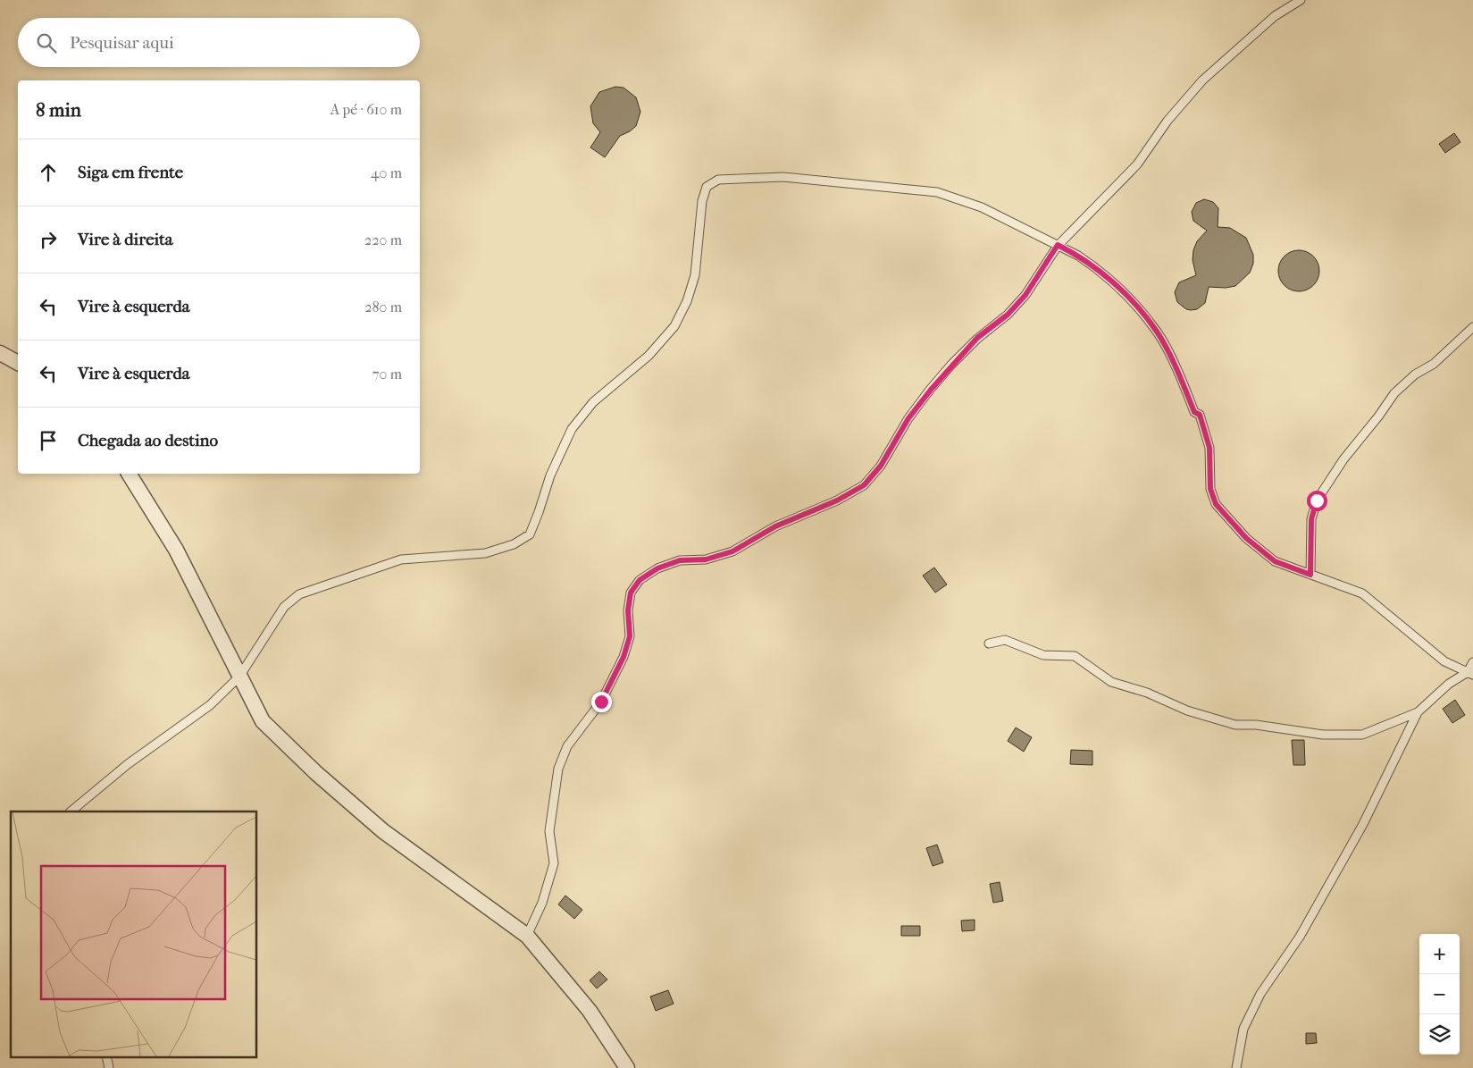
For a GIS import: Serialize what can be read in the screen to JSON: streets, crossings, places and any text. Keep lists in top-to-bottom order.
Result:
{
  "page": {
    "search": "Pesquisar aqui",
    "heading": ["8 min", "A pé · 610 m"],
    "list": [
      ["Siga em frente", "40 m"],
      ["Vire à direita", "220 m"],
      ["Vire à esquerda", "280 m"],
      ["Vire à esquerda", "70 m"],
      "Chegada ao destino"
    ],
    "map_buttons": ["+", "−"]
  }
}
